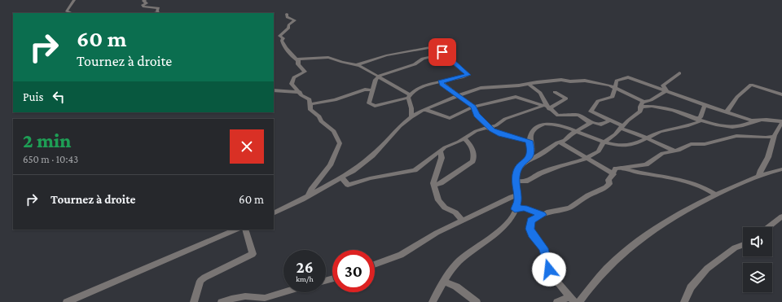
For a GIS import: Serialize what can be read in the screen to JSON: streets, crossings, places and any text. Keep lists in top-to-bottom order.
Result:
{
  "page": {
    "turn": ["60 m", "Tournez à droite"],
    "then": "Puis",
    "heading": ["2 min", "650 m · 10:43"],
    "list": [
      {
        "name": "Tournez à droite",
        "value": "60 m"
      }
    ],
    "speed": "26 km/h",
    "limit": "30"
  }
}
